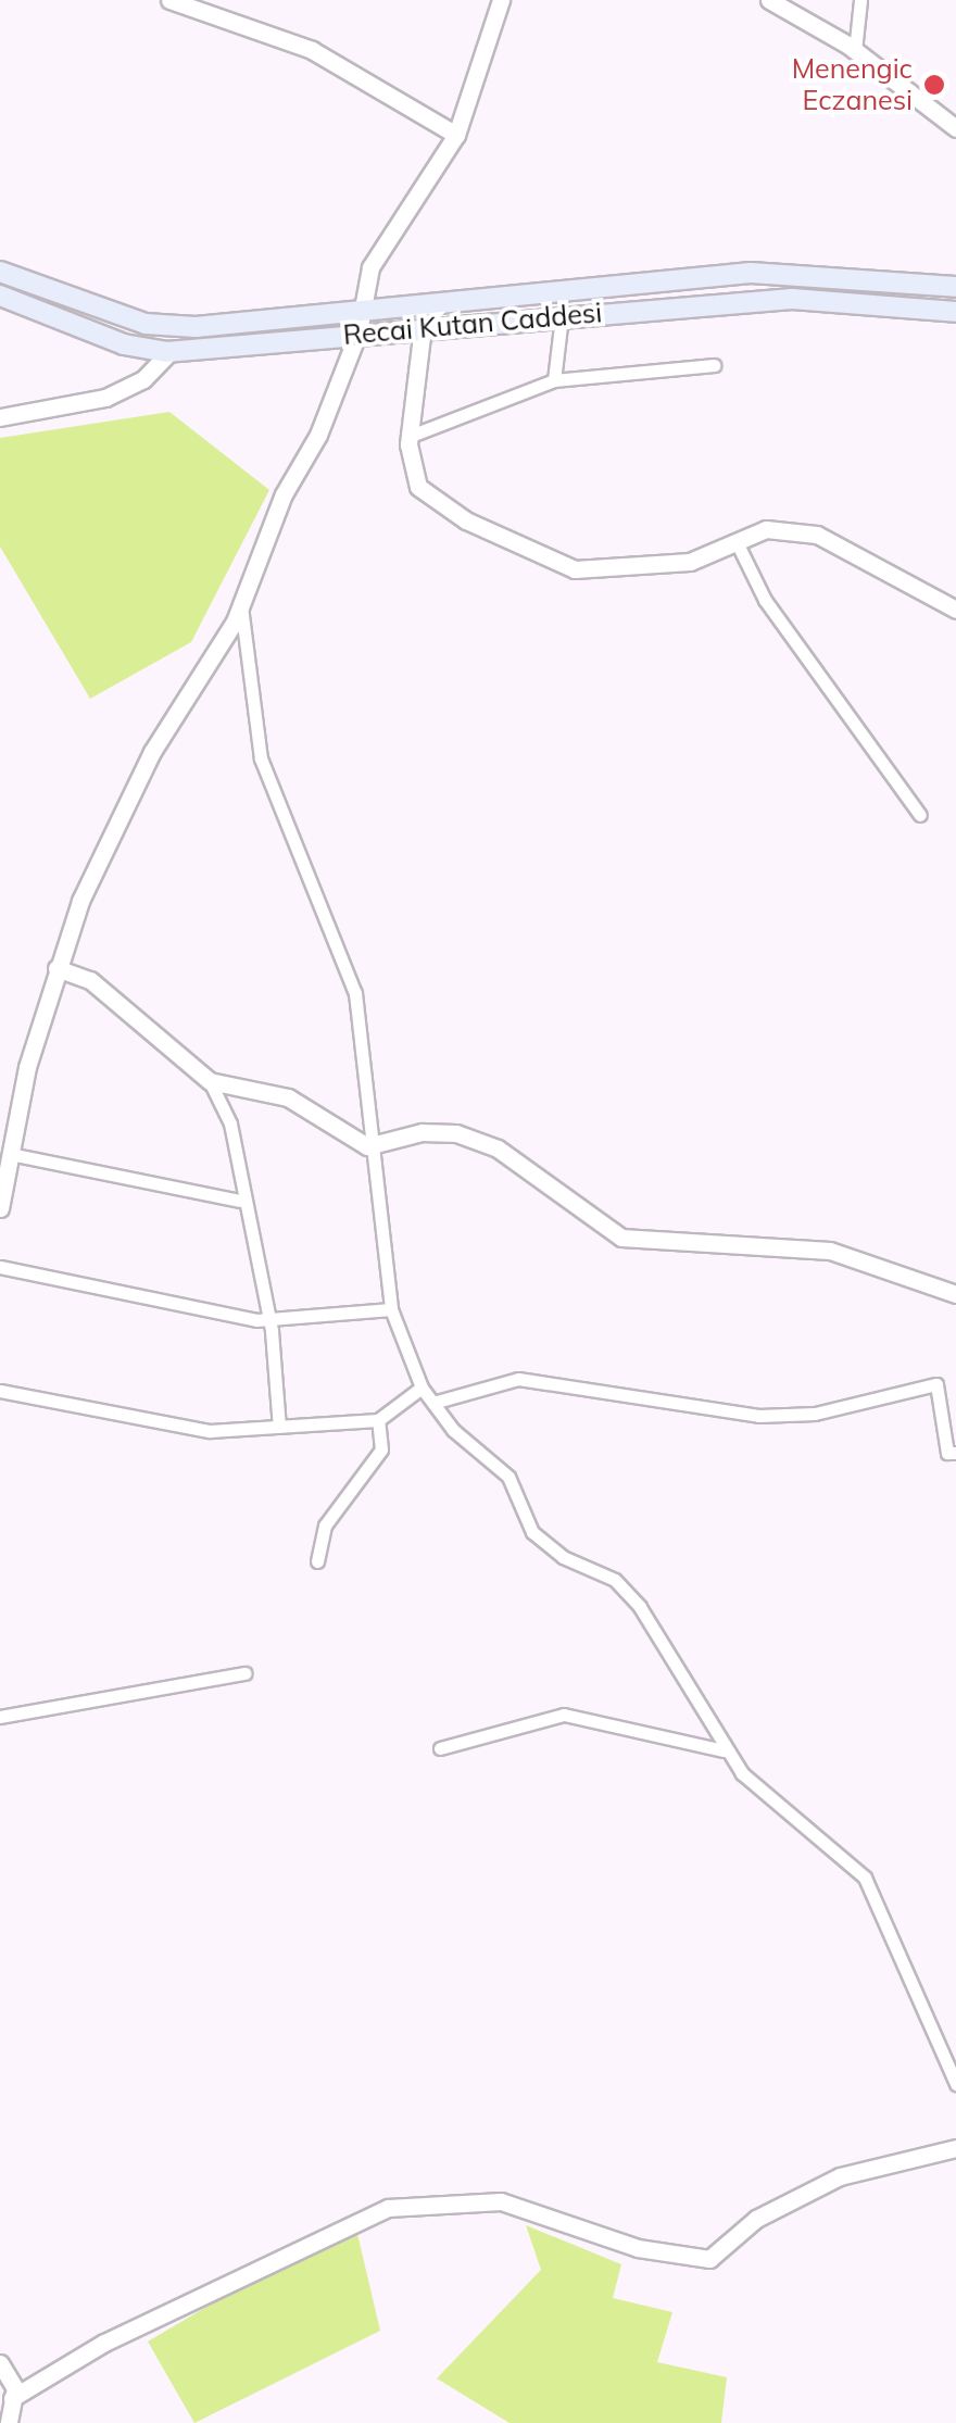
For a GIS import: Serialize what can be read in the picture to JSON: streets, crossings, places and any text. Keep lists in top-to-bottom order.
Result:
{
  "streets": {
    "main road": ["Recai Kutan Caddesi"]
  },
  "places": ["Menengic Eczanesi"]
}
